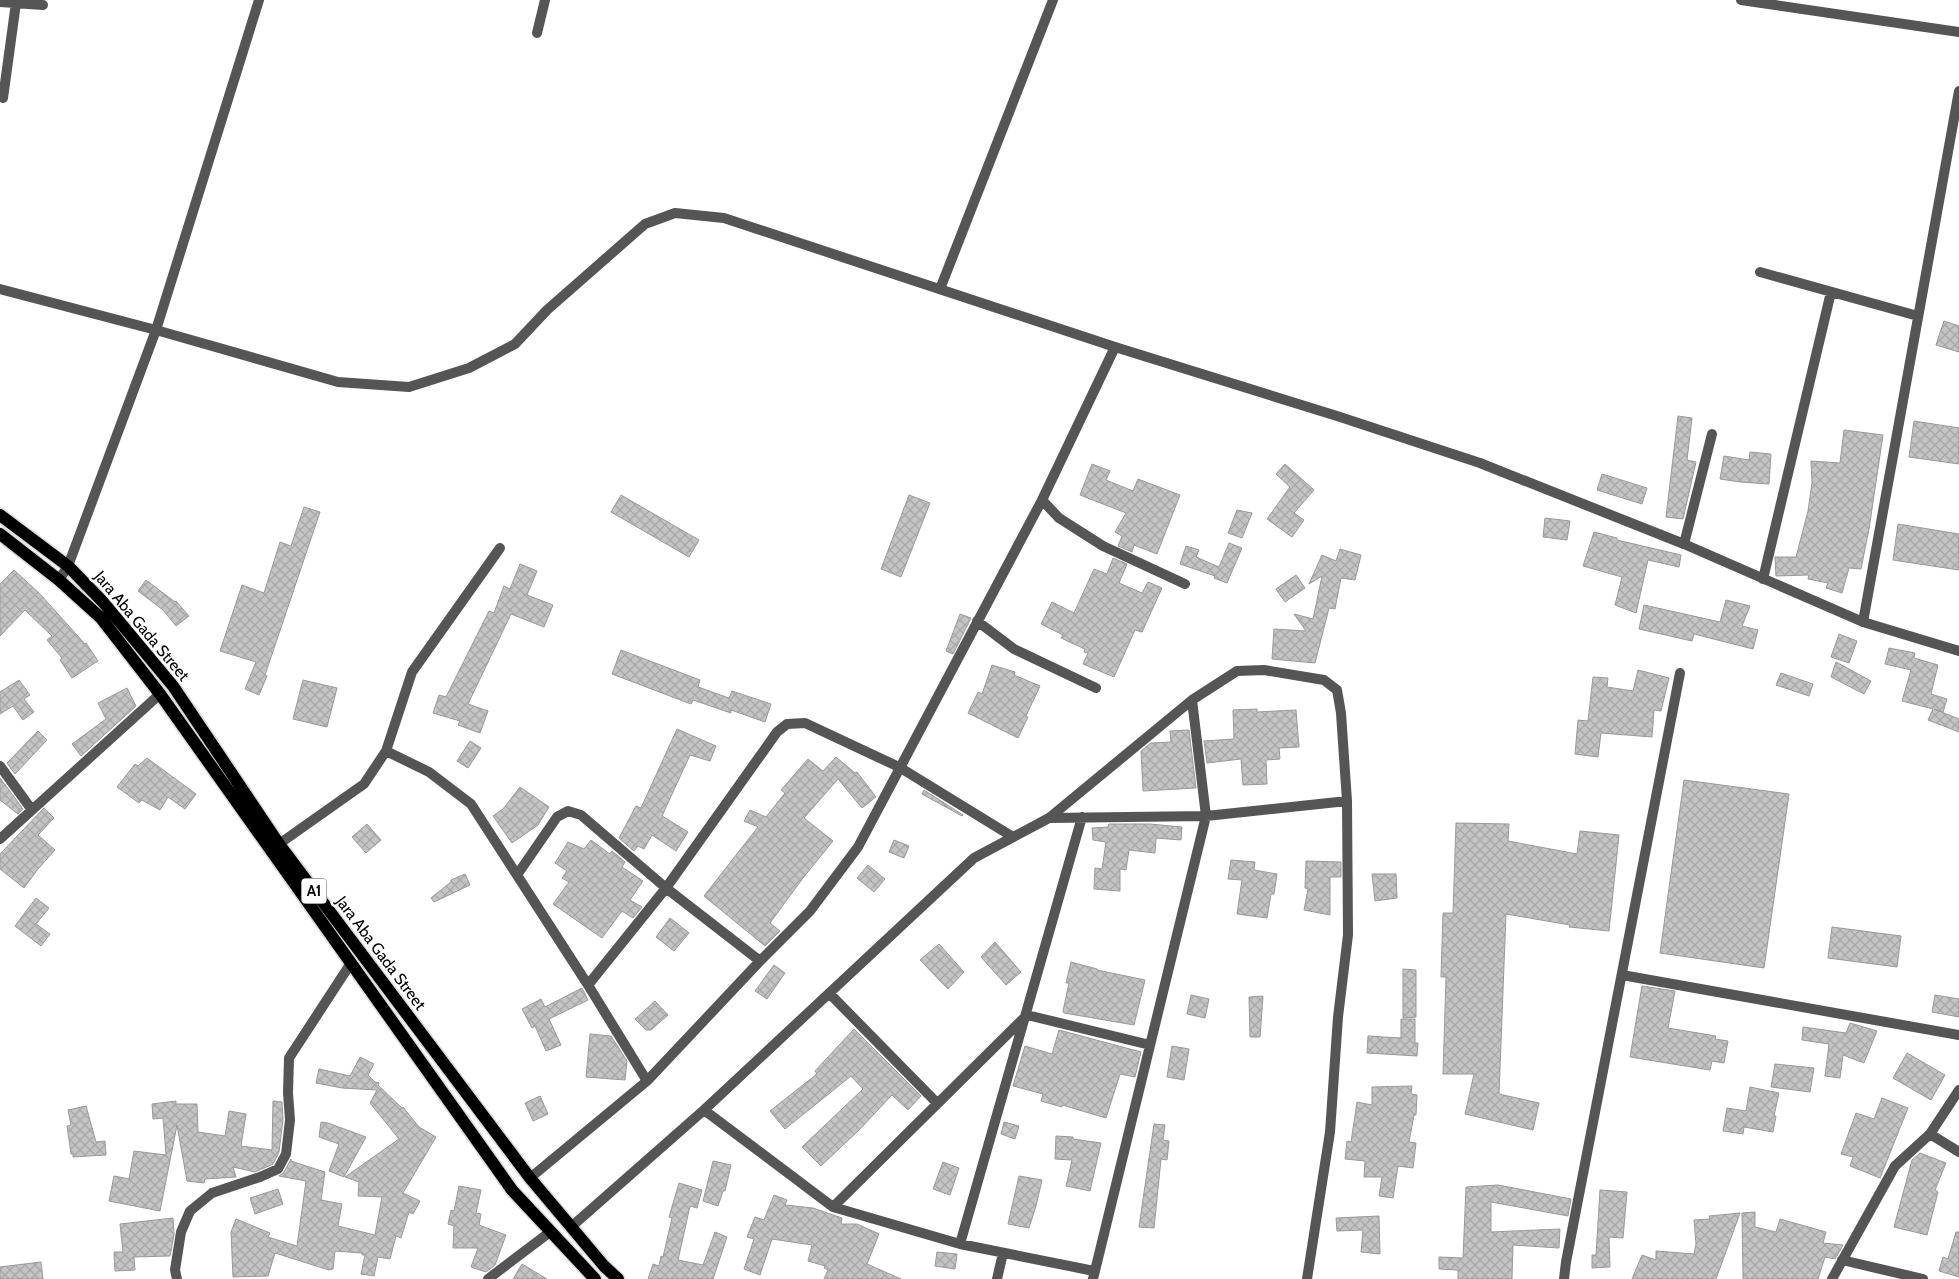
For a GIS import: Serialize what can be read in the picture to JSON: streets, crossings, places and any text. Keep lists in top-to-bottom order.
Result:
{
  "streets": {
    "main road": ["Jara Aba Gada Street", "A1"]
  }
}
